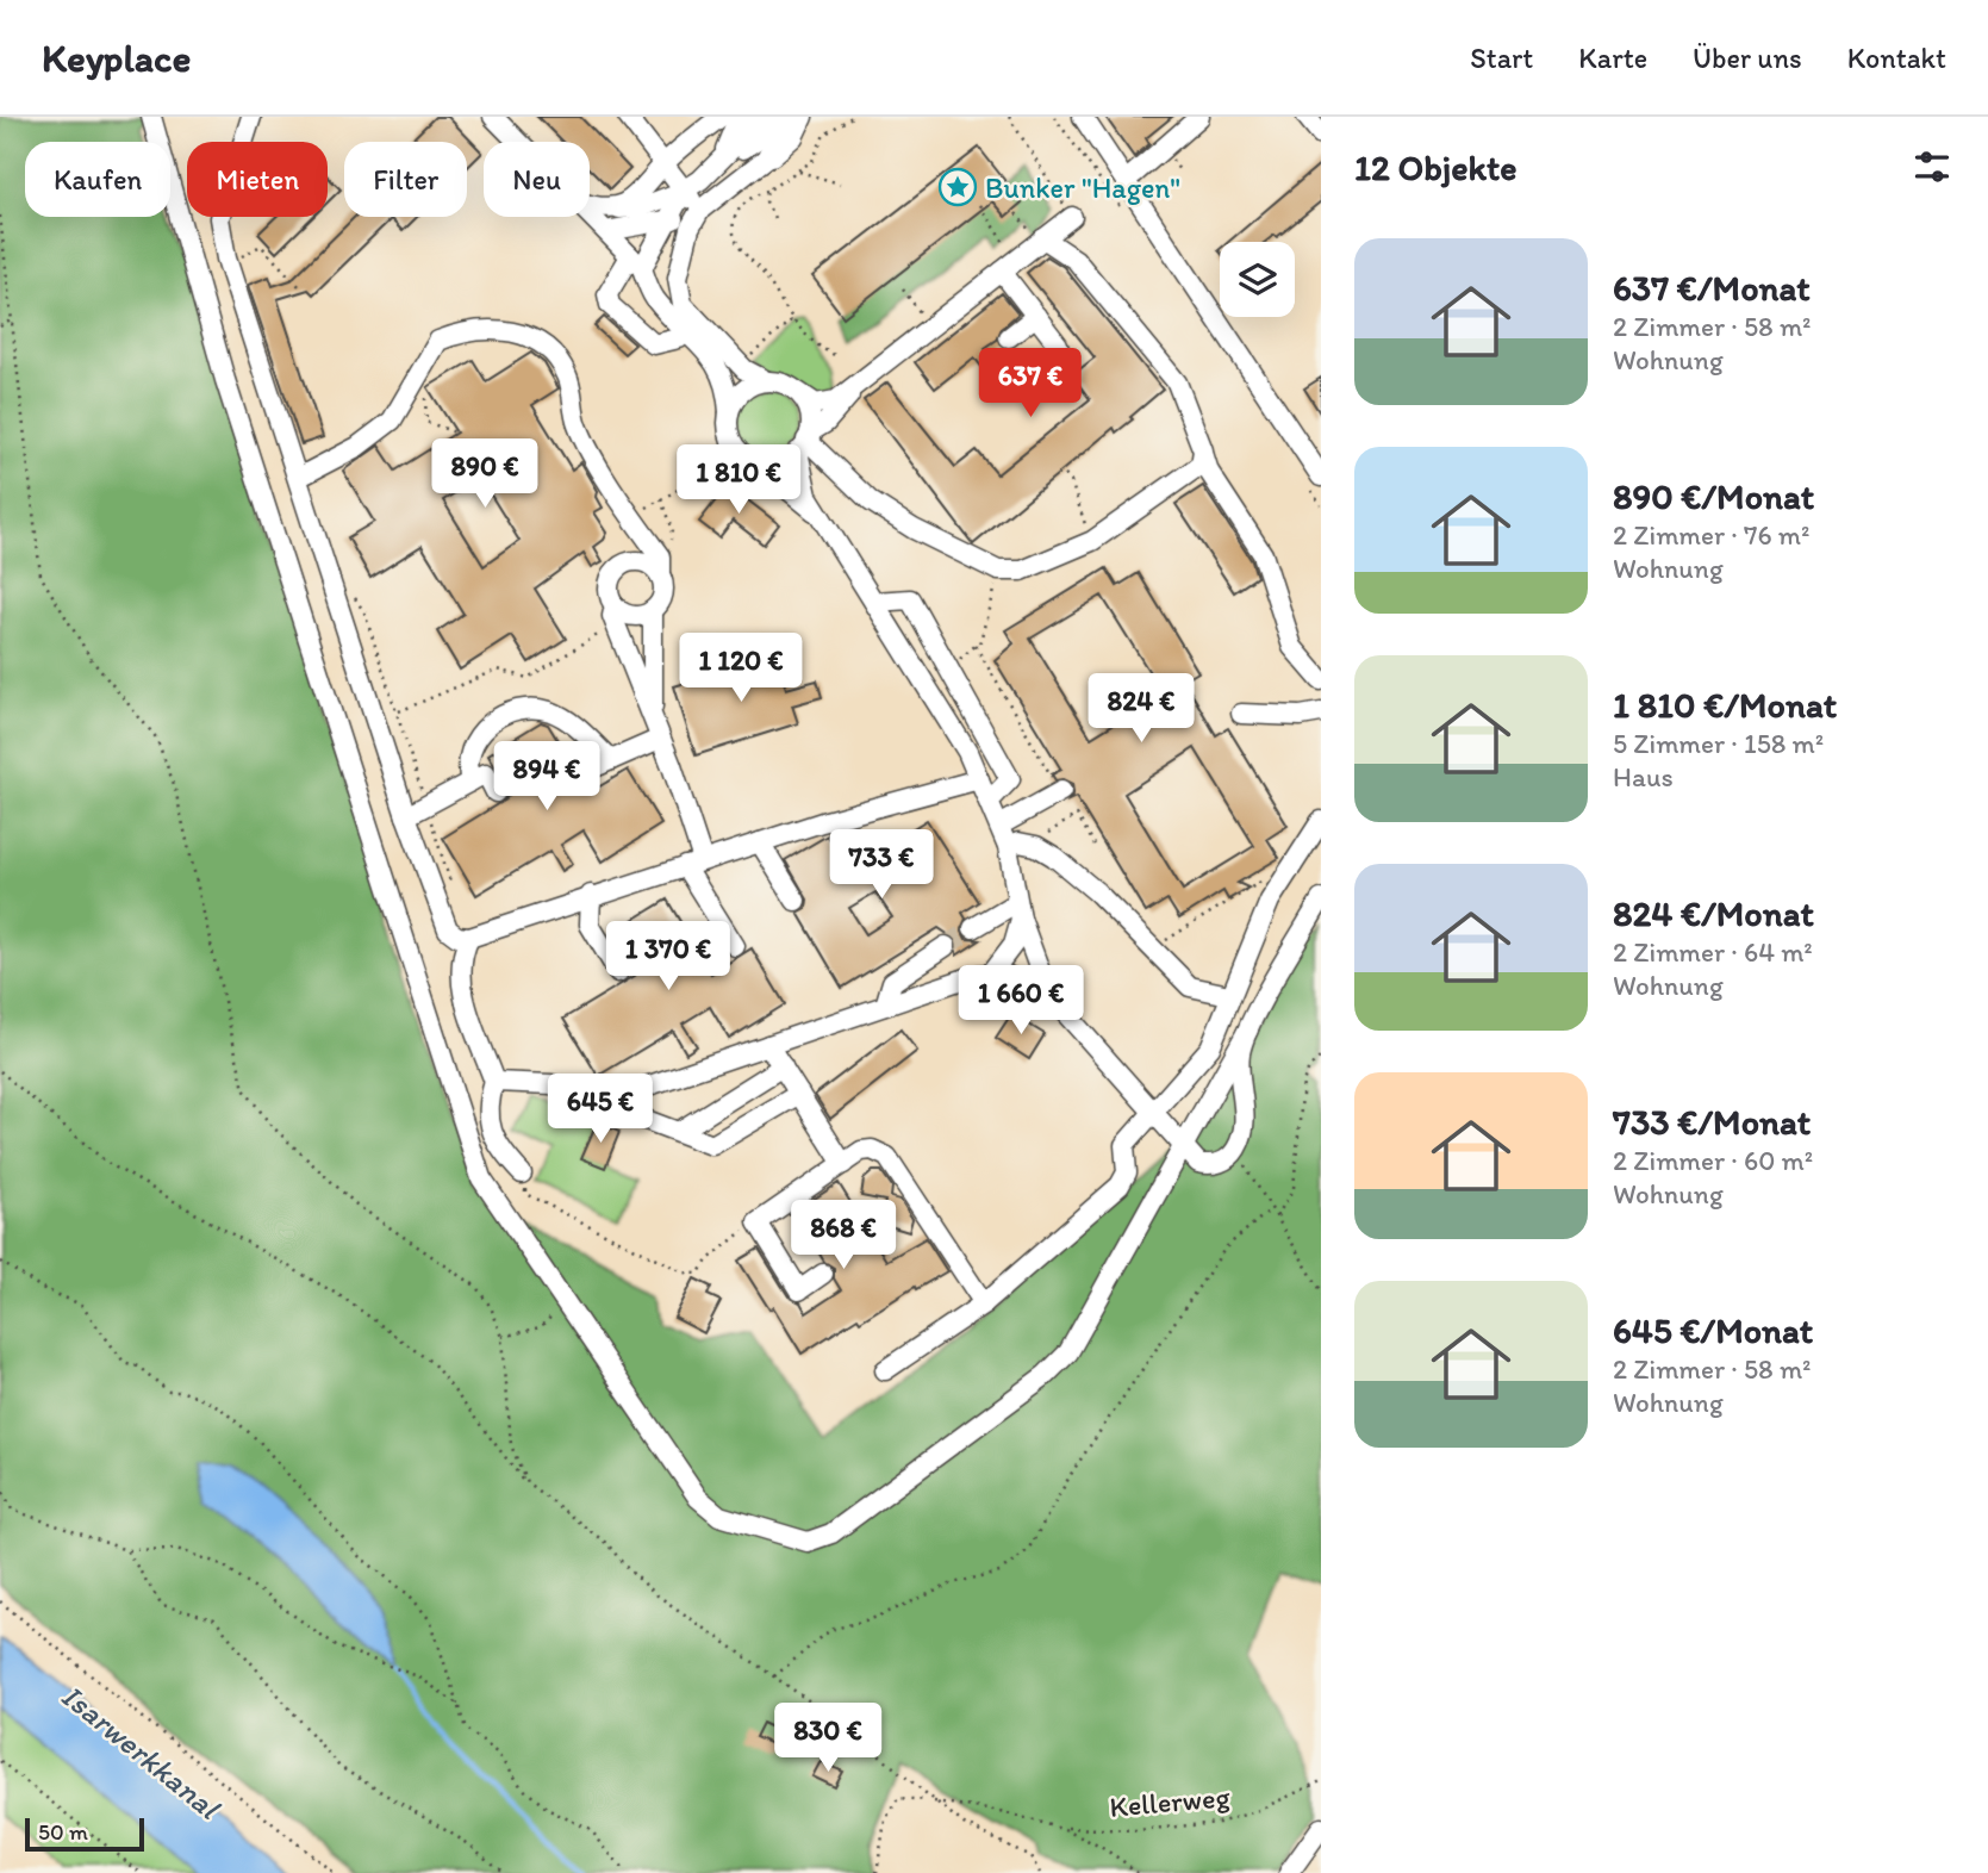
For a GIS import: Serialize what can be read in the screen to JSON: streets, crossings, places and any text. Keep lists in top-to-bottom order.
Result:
{
  "streets": {
    "path": ["Kellerweg"]
  },
  "water": ["Isarwerkkanal"],
  "places": {
    "place": ["Bunker \"Hagen\""]
  },
  "scale_bar": "50 m",
  "page": {
    "header": "Keyplace",
    "nav": [
      "Start",
      "Karte",
      "Über uns",
      "Kontakt"
    ],
    "heading": "12 Objekte",
    "chip": [
      "Kaufen",
      "Mieten",
      "Filter",
      "Neu"
    ],
    "list": [
      {
        "name": "637 €/Monat",
        "note": "2 Zimmer · 58 m² · Wohnung"
      },
      {
        "name": "890 €/Monat",
        "note": "2 Zimmer · 76 m² · Wohnung"
      },
      {
        "name": "1 810 €/Monat",
        "note": "5 Zimmer · 158 m² · Haus"
      },
      {
        "name": "824 €/Monat",
        "note": "2 Zimmer · 64 m² · Wohnung"
      },
      {
        "name": "733 €/Monat",
        "note": "2 Zimmer · 60 m² · Wohnung"
      },
      {
        "name": "645 €/Monat",
        "note": "2 Zimmer · 58 m² · Wohnung"
      }
    ],
    "price": [
      "637 €",
      "890 €",
      "1 810 €",
      "1 120 €",
      "824 €",
      "894 €",
      "733 €",
      "1 370 €",
      "1 660 €",
      "645 €",
      "868 €",
      "830 €"
    ],
    "scale": "50 m"
  }
}
